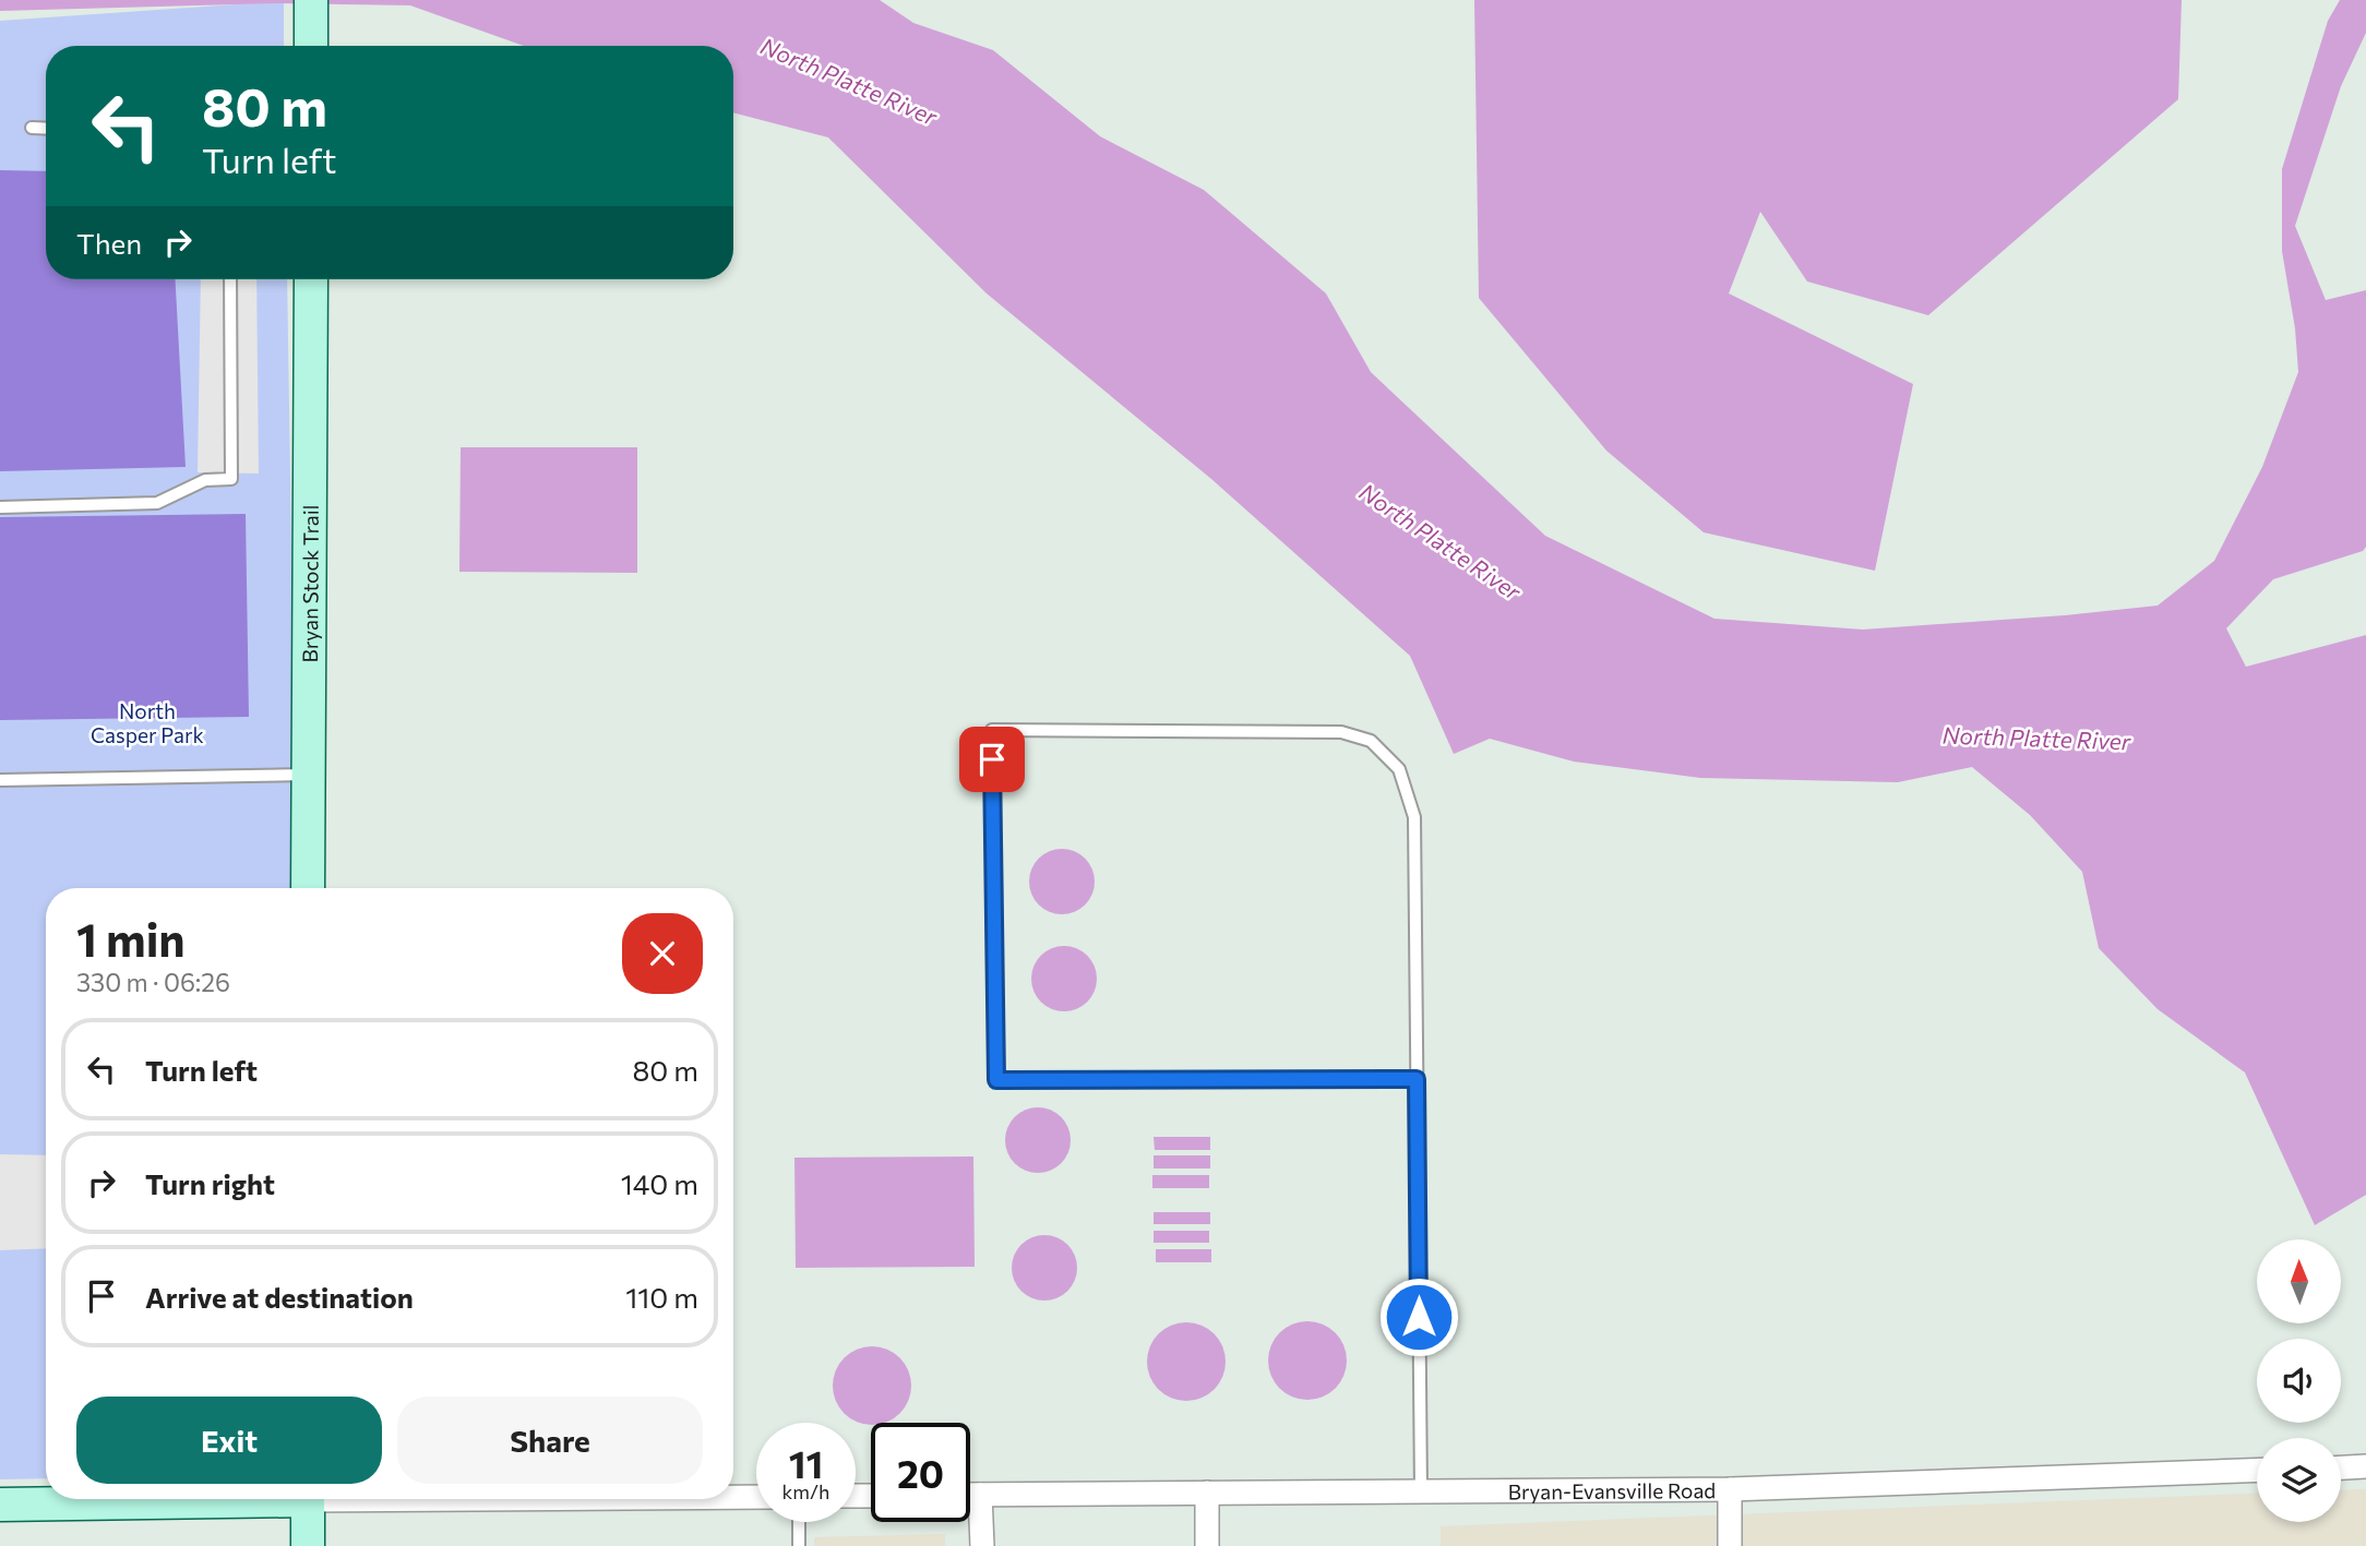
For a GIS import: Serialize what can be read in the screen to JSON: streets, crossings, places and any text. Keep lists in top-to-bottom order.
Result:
{
  "streets": {
    "main road": ["Bryan Stock Trail"],
    "street": ["Bryan-Evansville Road"]
  },
  "water": ["North Platte River"],
  "parks": ["North Casper Park"],
  "north": "top",
  "page": {
    "turn": ["80 m", "Turn left"],
    "then": "Then",
    "heading": ["1 min", "330 m · 06:26"],
    "list": [
      {
        "name": "Turn left",
        "value": "80 m"
      },
      {
        "name": "Turn right",
        "value": "140 m"
      },
      {
        "name": "Arrive at destination",
        "value": "110 m"
      }
    ],
    "buttons": ["Exit", "Share"],
    "speed": "11 km/h",
    "limit": "20"
  }
}
